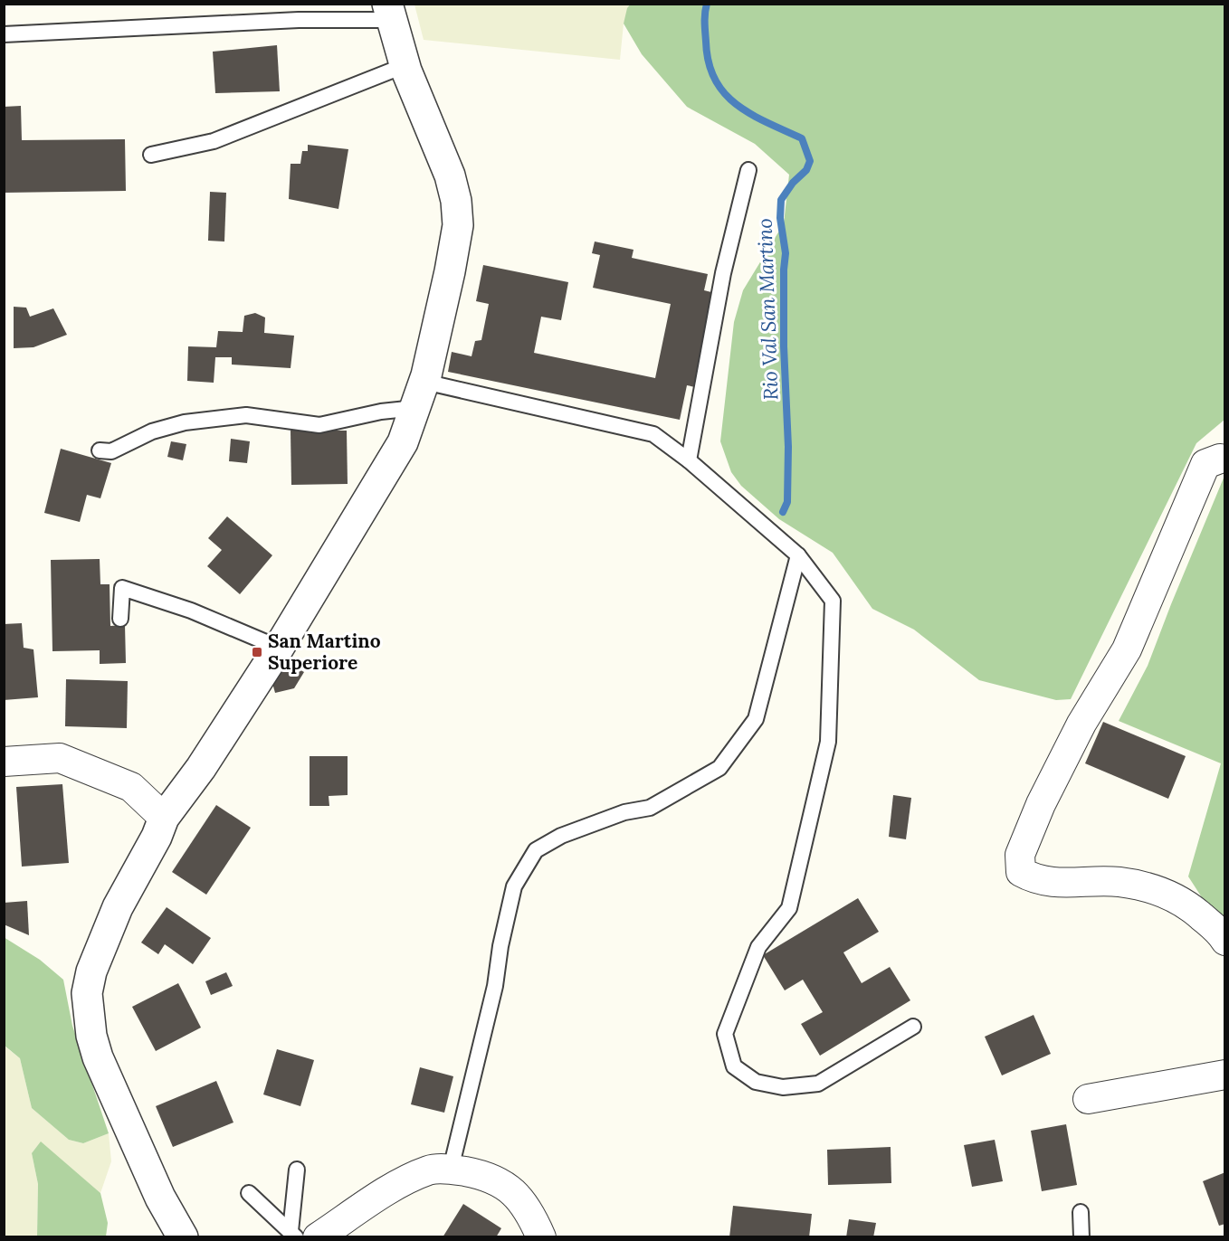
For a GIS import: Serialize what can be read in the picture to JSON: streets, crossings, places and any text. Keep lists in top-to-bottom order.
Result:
{
  "water": ["Rio Val San Martino"],
  "places": {
    "transit": ["San Martino Superiore"]
  }
}
